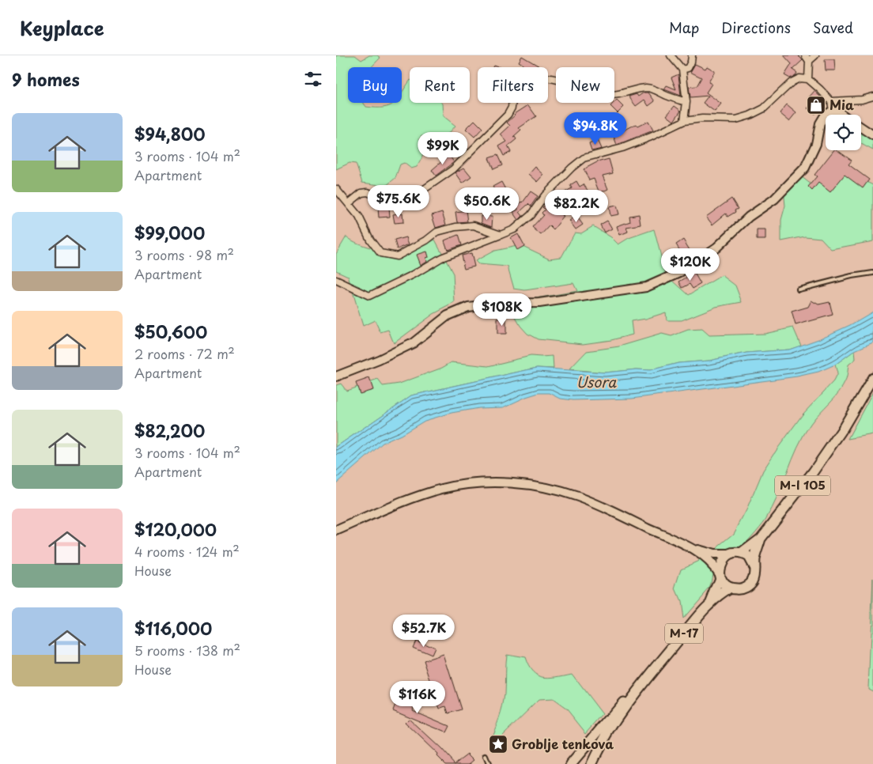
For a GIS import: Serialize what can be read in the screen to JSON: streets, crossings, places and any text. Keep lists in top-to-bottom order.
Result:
{
  "streets": {
    "main road": ["M-I 105", "M-17"]
  },
  "crossings": [
    ["M-I 105", "M-17"]
  ],
  "water": ["Usora"],
  "places": {
    "shop": ["Mia"],
    "place": ["Groblje tenkova"]
  },
  "page": {
    "header": "Keyplace",
    "nav": ["Map", "Directions", "Saved"],
    "heading": "9 homes",
    "chip": [
      "Buy",
      "Rent",
      "Filters",
      "New"
    ],
    "list": [
      {
        "name": "$94,800",
        "note": "3 rooms · 104 m² · Apartment"
      },
      {
        "name": "$99,000",
        "note": "3 rooms · 98 m² · Apartment"
      },
      {
        "name": "$50,600",
        "note": "2 rooms · 72 m² · Apartment"
      },
      {
        "name": "$82,200",
        "note": "3 rooms · 104 m² · Apartment"
      },
      {
        "name": "$120,000",
        "note": "4 rooms · 124 m² · House"
      },
      {
        "name": "$116,000",
        "note": "5 rooms · 138 m² · House"
      }
    ],
    "price": [
      "$94.8K",
      "$99K",
      "$75.6K",
      "$50.6K",
      "$82.2K",
      "$120K",
      "$108K",
      "$52.7K",
      "$116K"
    ]
  }
}
